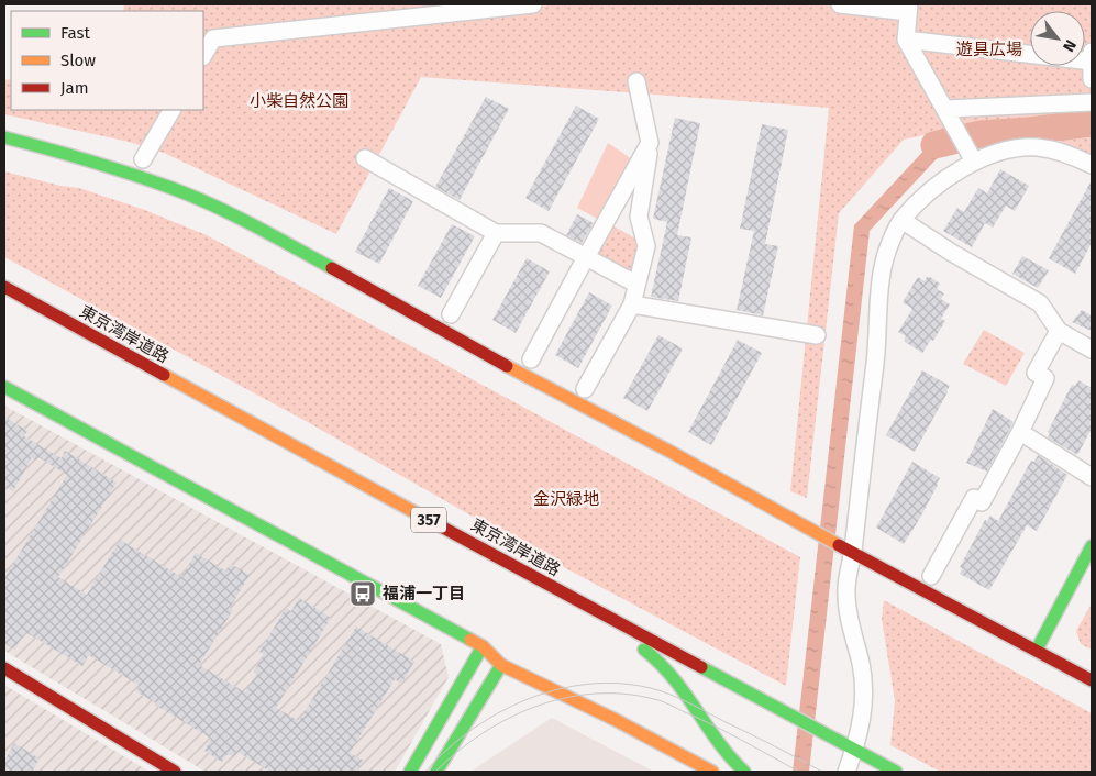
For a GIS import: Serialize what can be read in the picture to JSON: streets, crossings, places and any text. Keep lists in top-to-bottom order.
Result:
{
  "streets": {
    "main road": ["東京湾岸道路", "357"]
  },
  "crossings": [
    ["東京湾岸道路", "357"]
  ],
  "parks": ["遊具広場", "小柴自然公園", "金沢緑地"],
  "places": {
    "bus stop": ["福浦一丁目"]
  },
  "legend": ["Fast", "Slow", "Jam"],
  "north": "bottom right"
}
